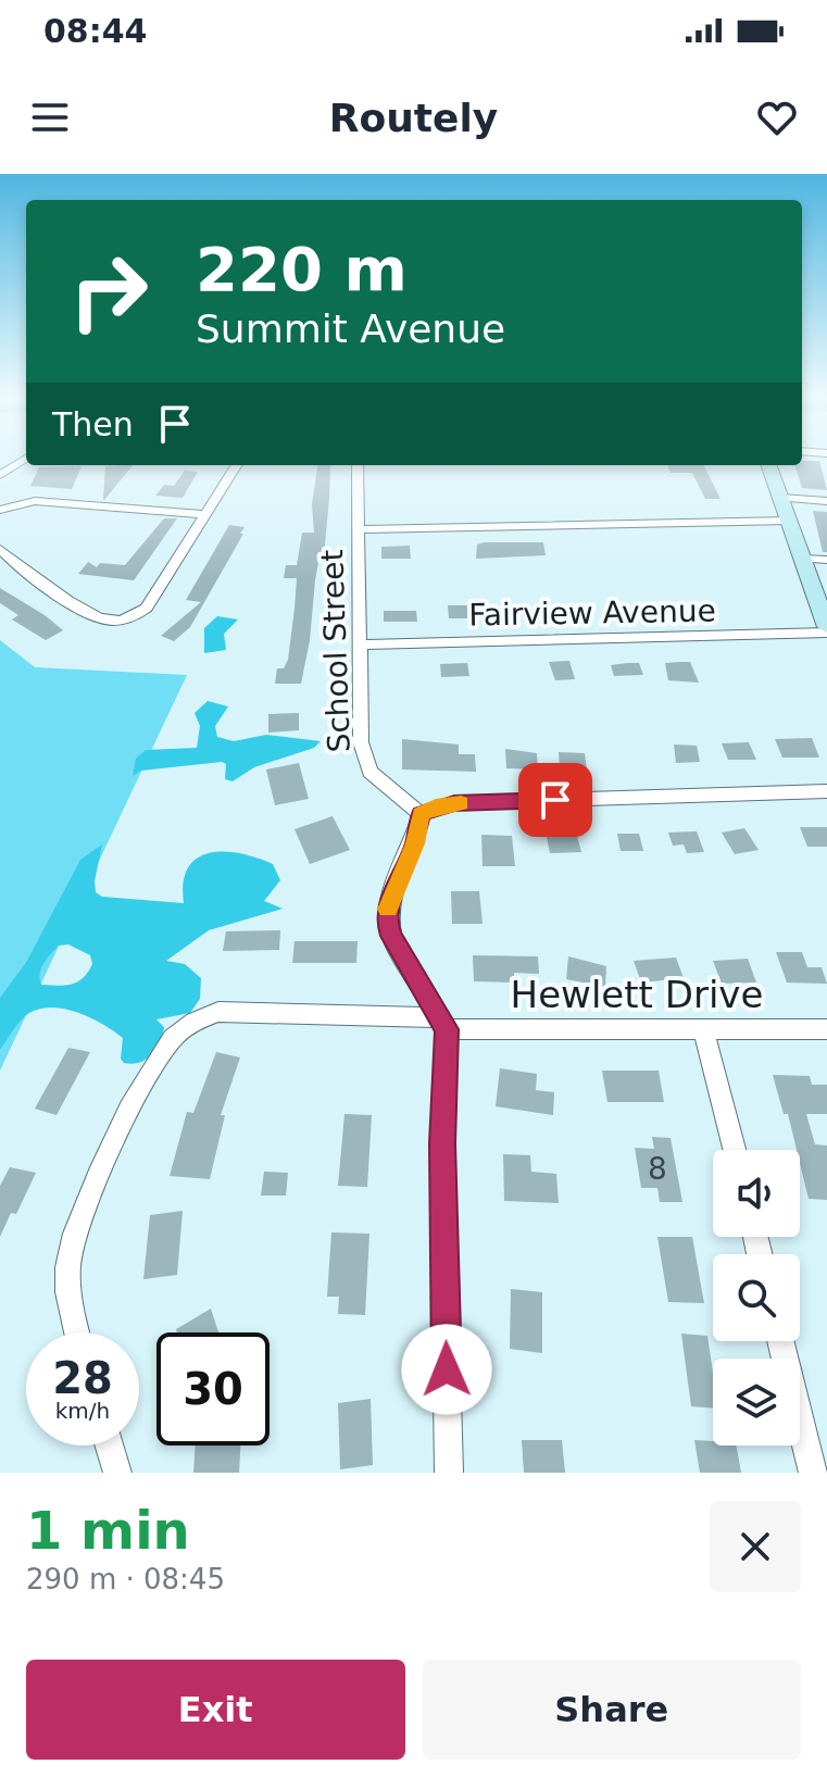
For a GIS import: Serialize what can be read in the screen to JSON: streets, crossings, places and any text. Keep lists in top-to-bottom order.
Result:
{
  "streets": {
    "street": ["Fairview Avenue", "School Street", "Hewlett Drive"]
  },
  "crossings": [
    ["Fairview Avenue", "School Street"]
  ],
  "house_numbers": ["8"],
  "page": {
    "status": "08:44",
    "header": "Routely",
    "turn": ["220 m", "Summit Avenue"],
    "then": "Then",
    "speed": "28 km/h",
    "limit": "30",
    "heading": ["1 min", "290 m · 08:45"],
    "buttons": ["Exit", "Share"]
  }
}
